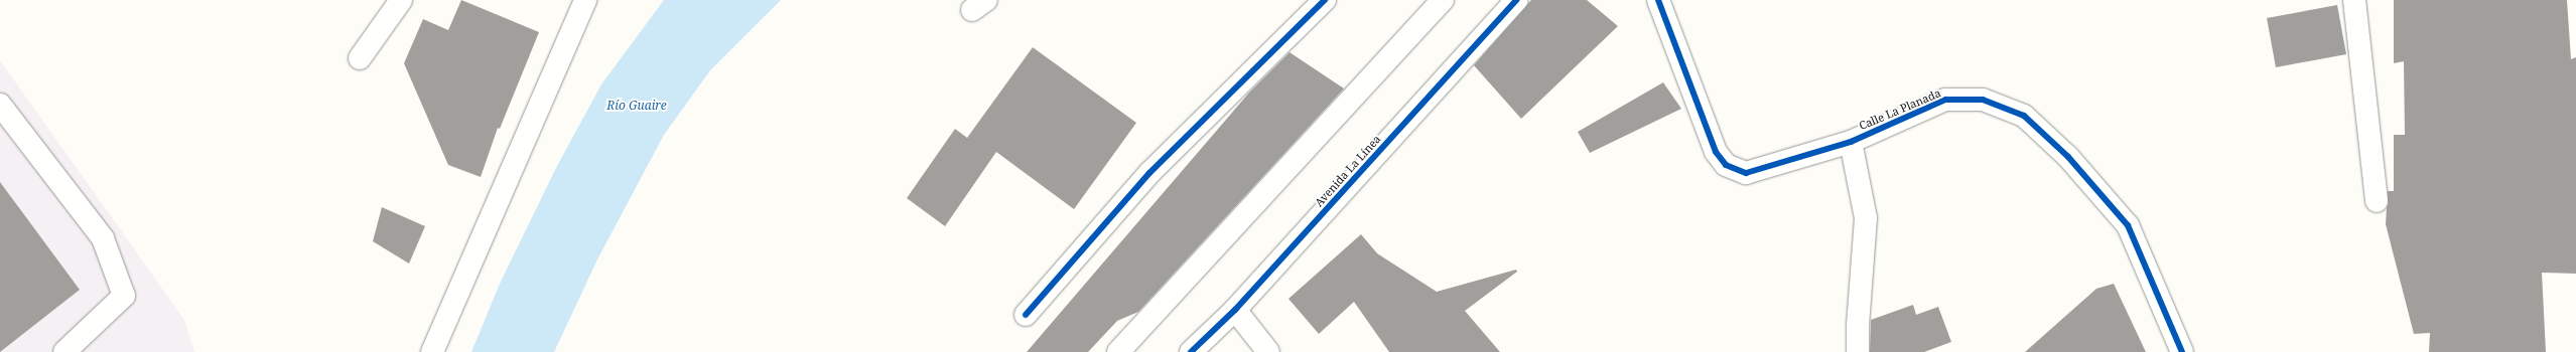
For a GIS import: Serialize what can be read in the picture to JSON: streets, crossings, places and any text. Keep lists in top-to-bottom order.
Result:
{
  "streets": {
    "street": ["Calle La Planada", "Avenida La Línea"]
  },
  "water": ["Río Guaire"]
}
